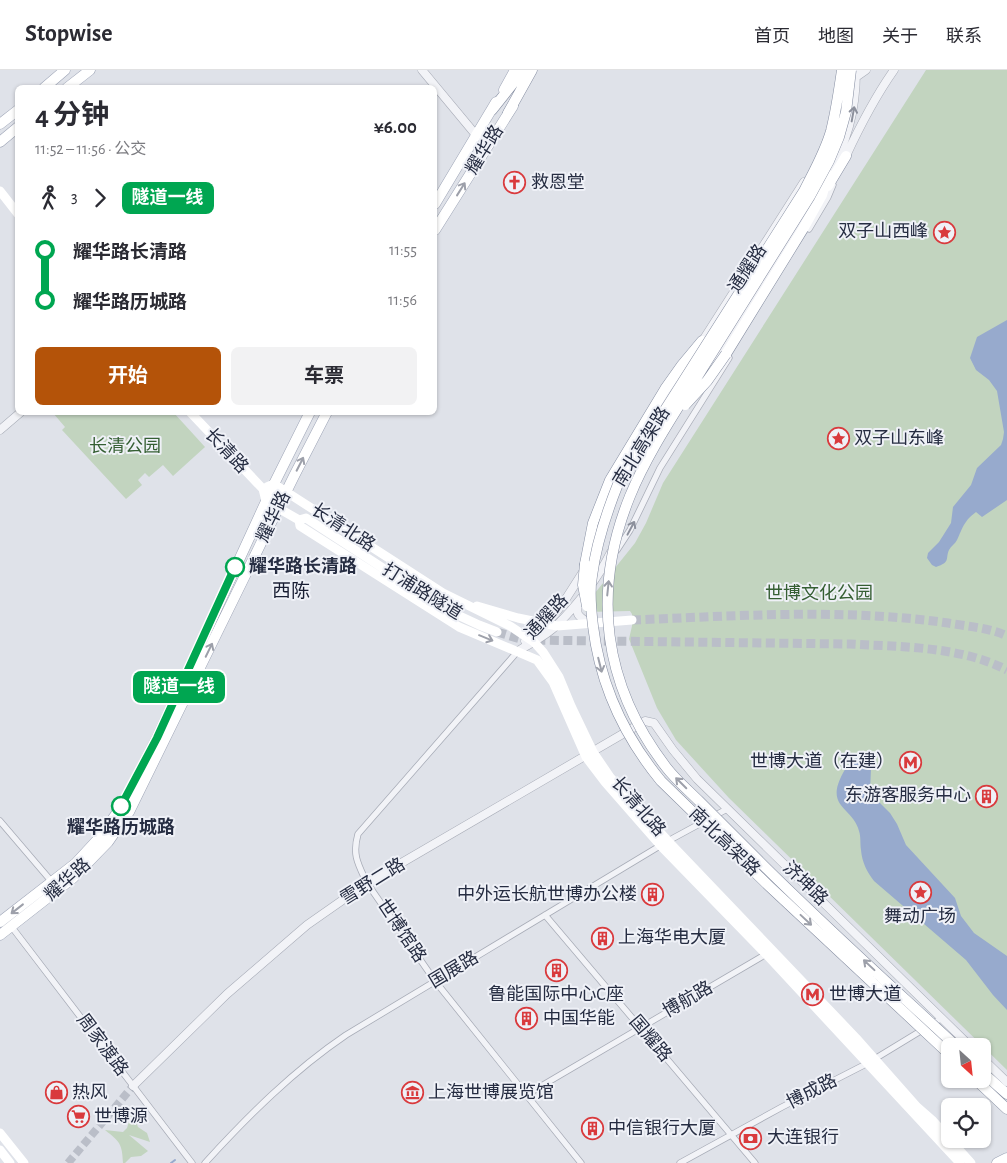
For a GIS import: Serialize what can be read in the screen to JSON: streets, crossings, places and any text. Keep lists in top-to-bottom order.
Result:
{
  "streets": {
    "main road": [
      "耀华路",
      "南北高架路",
      "长清路",
      "长清北路",
      "打浦路隧道"
    ],
    "street": [
      "通耀路",
      "雪野二路",
      "济坤路",
      "世博馆路",
      "国展路",
      "博航路",
      "国耀路",
      "周家渡路",
      "博成路"
    ]
  },
  "crossings": [
    ["耀华路", "长清路"],
    ["耀华路", "长清北路"],
    ["耀华路", "周家渡路"],
    ["通耀路", "南北高架路"],
    ["通耀路", "长清北路"],
    ["通耀路", "世博馆路"],
    ["长清北路", "打浦路隧道"],
    ["长清北路", "雪野二路"],
    ["长清北路", "世博馆路"],
    ["长清北路", "国展路"],
    ["长清北路", "博航路"],
    ["长清北路", "博成路"],
    ["雪野二路", "济坤路"],
    ["雪野二路", "世博馆路"],
    ["雪野二路", "周家渡路"],
    ["济坤路", "国展路"],
    ["济坤路", "博成路"],
    ["世博馆路", "国展路"],
    ["世博馆路", "博航路"],
    ["国展路", "国耀路"],
    ["博航路", "国耀路"],
    ["国耀路", "博成路"]
  ],
  "districts": ["西陈"],
  "parks": ["长清公园", "世博文化公园"],
  "places": {
    "church": ["救恩堂"],
    "place": ["双子山西峰", "双子山东峰", "舞动广场"],
    "other": ["耀华路长清路", "耀华路历城路"],
    "metro station": ["世博大道（在建）", "世博大道"],
    "building": [
      "东游客服务中心",
      "中外运长航世博办公楼",
      "上海华电大厦",
      "鲁能国际中心C座",
      "中国华能",
      "中信银行大厦"
    ],
    "shop": ["热风"],
    "museum": ["上海世博展览馆"],
    "supermarket": ["世博源"],
    "bank": ["大连银行"]
  },
  "lines": ["bus line 隧道一线"],
  "north": "bottom right",
  "page": {
    "header": "Stopwise",
    "nav": [
      "首页",
      "地图",
      "关于",
      "联系"
    ],
    "on_map": "隧道一线",
    "heading": ["4 分钟", "11:52 – 11:56 · 公交", "¥6.00"],
    "legs": ["3", "隧道一线"],
    "list": [
      {
        "name": "耀华路长清路",
        "value": "11:55"
      },
      {
        "name": "耀华路历城路",
        "value": "11:56"
      }
    ],
    "buttons": ["开始", "车票"]
  }
}
